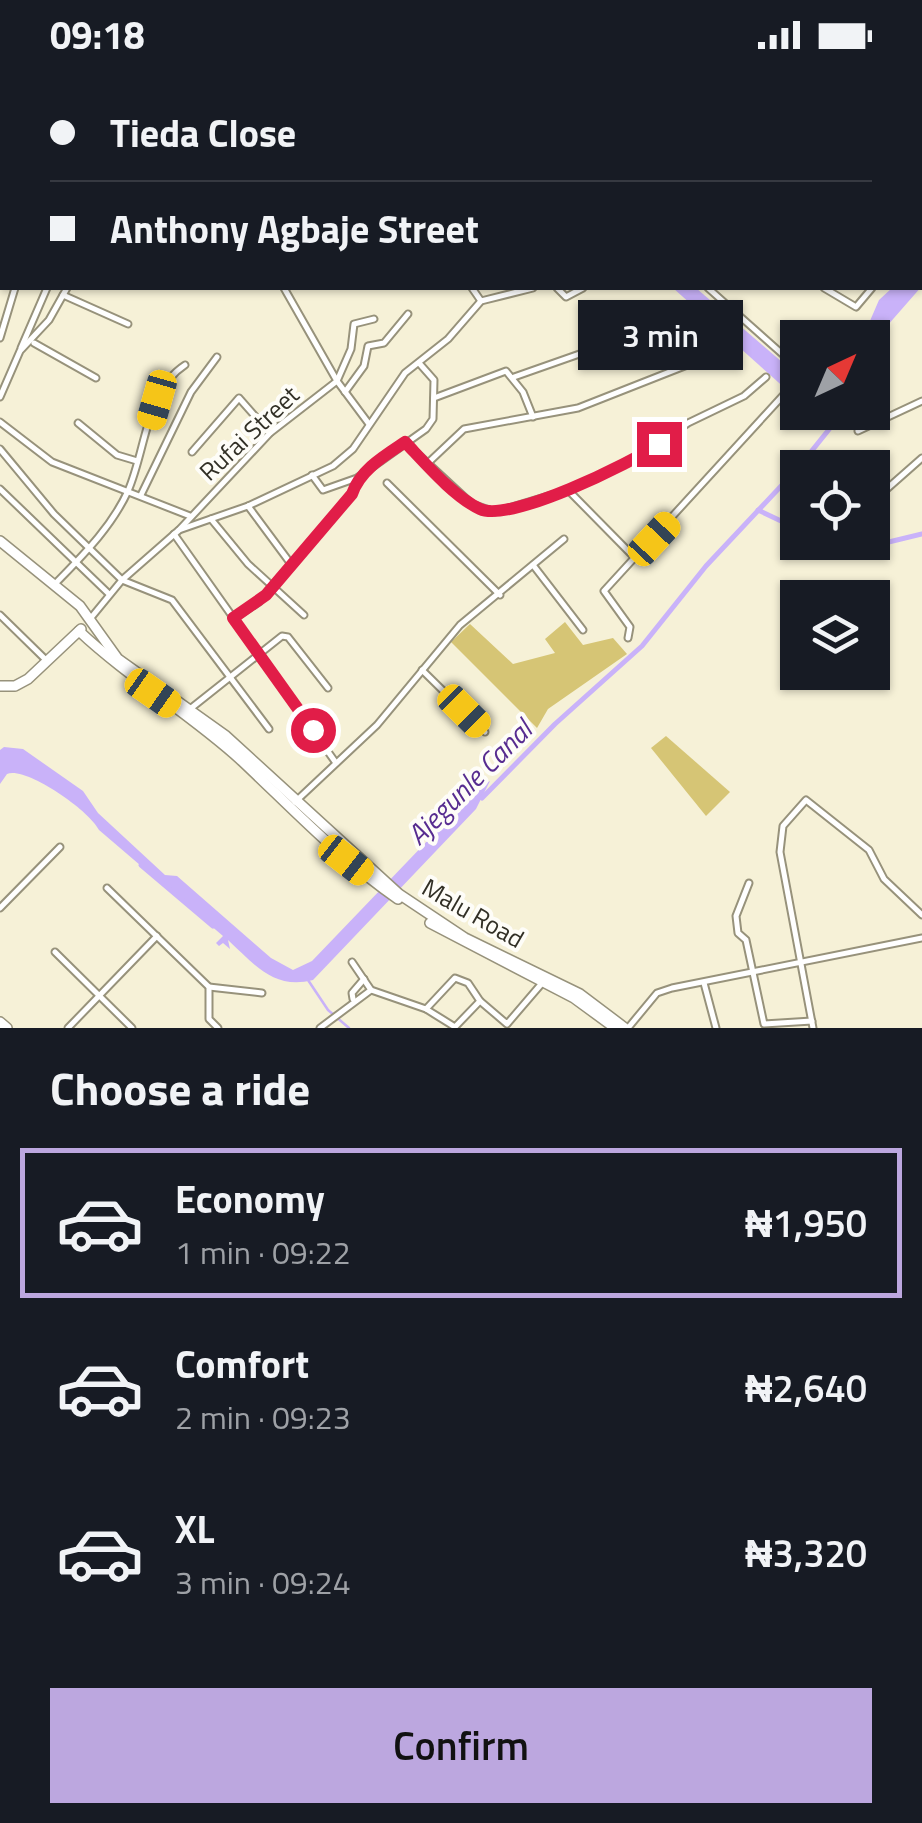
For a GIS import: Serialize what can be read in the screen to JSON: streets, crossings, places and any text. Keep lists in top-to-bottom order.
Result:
{
  "streets": {
    "main road": ["Malu Road"],
    "street": ["Rufai Street"]
  },
  "crossings": [
    ["Rufai Street", "Malu Road"]
  ],
  "water": ["Ajegunle Canal"],
  "north": "top right",
  "page": {
    "status": "09:18",
    "banner": ["Tieda Close", "Anthony Agbaje Street"],
    "bubble": "3 min",
    "heading": "Choose a ride",
    "list": [
      {
        "name": "Economy",
        "note": "1 min · 09:22",
        "value": "₦1,950"
      },
      {
        "name": "Comfort",
        "note": "2 min · 09:23",
        "value": "₦2,640"
      },
      {
        "name": "XL",
        "note": "3 min · 09:24",
        "value": "₦3,320"
      }
    ],
    "buttons": "Confirm"
  }
}
